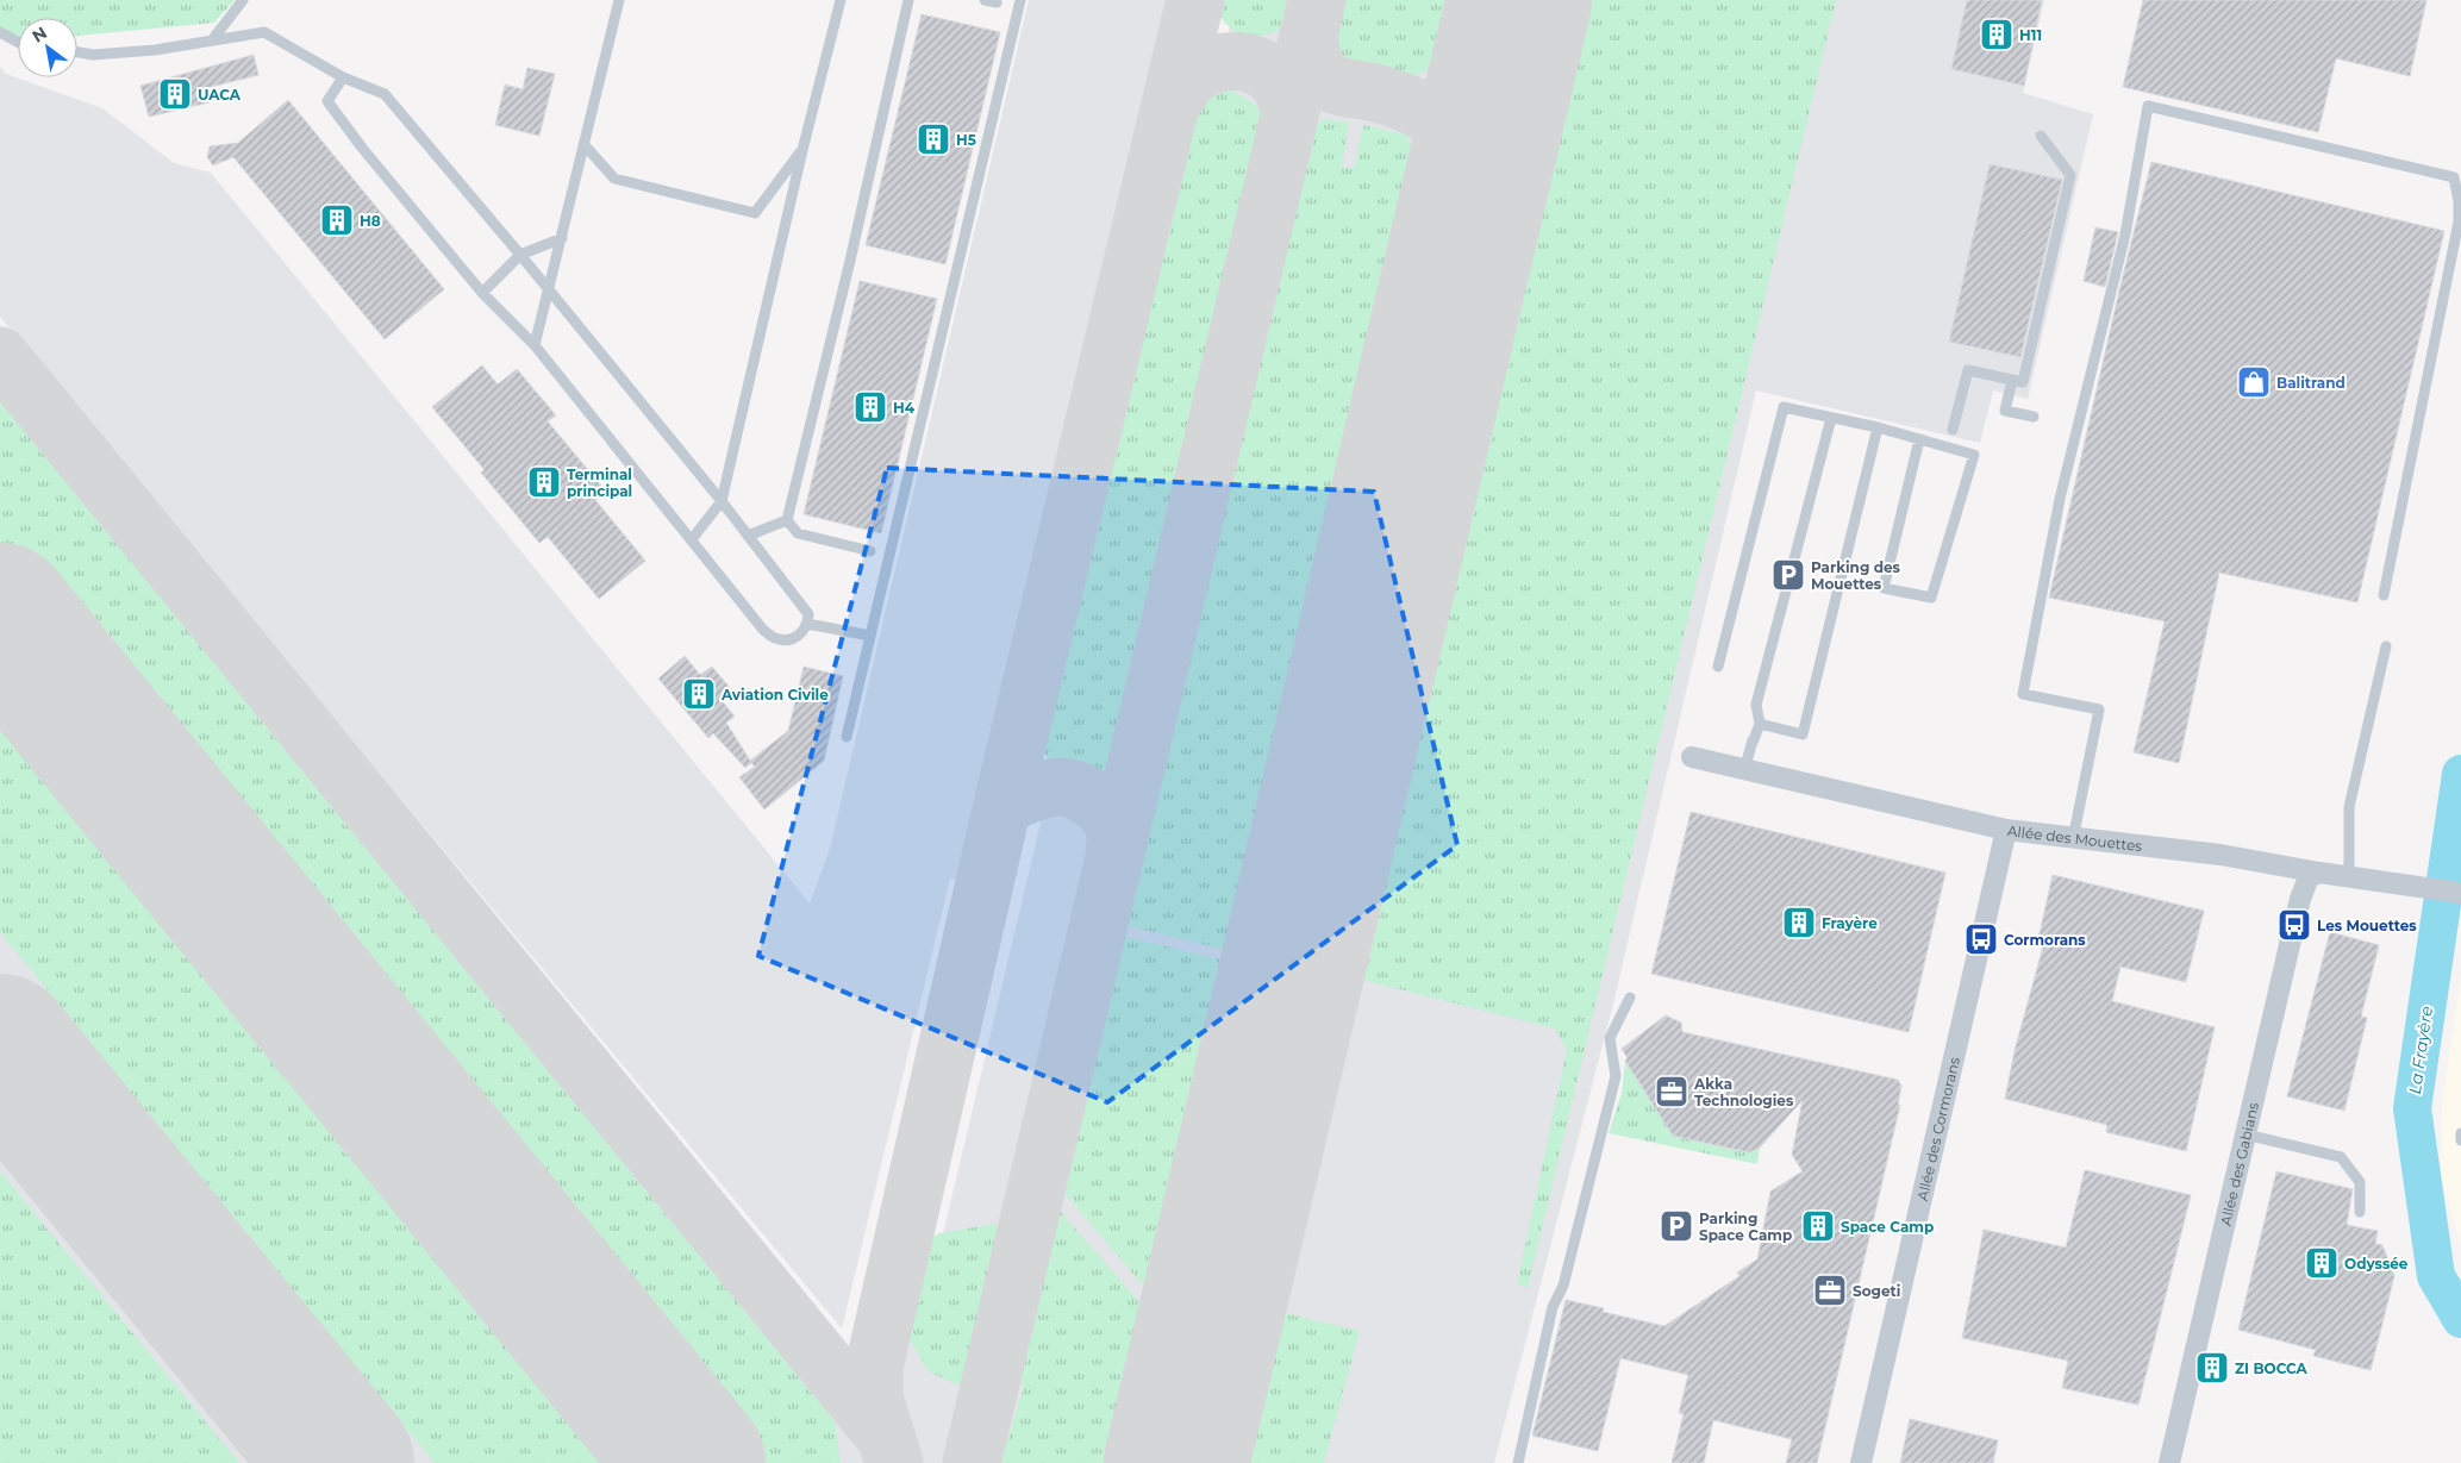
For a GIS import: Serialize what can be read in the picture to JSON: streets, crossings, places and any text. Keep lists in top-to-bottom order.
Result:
{
  "streets": {
    "street": ["Allée des Mouettes", "Allée des Cormorans", "Allée des Gabians"]
  },
  "crossings": [
    ["Allée des Mouettes", "Allée des Cormorans"],
    ["Allée des Mouettes", "Allée des Gabians"]
  ],
  "water": ["La Frayère"],
  "places": {
    "building": [
      "H11",
      "UACA",
      "H5",
      "H8",
      "H4",
      "Terminal principal",
      "Aviation Civile",
      "Frayère",
      "Space Camp",
      "Odyssée",
      "ZI BOCCA"
    ],
    "shop": ["Balitrand"],
    "parking": ["Parking des Mouettes", "Parking Space Camp"],
    "bus stop": ["Les Mouettes", "Cormorans"],
    "office": ["Akka Technologies", "Sogeti"]
  },
  "north": "top left"
}
